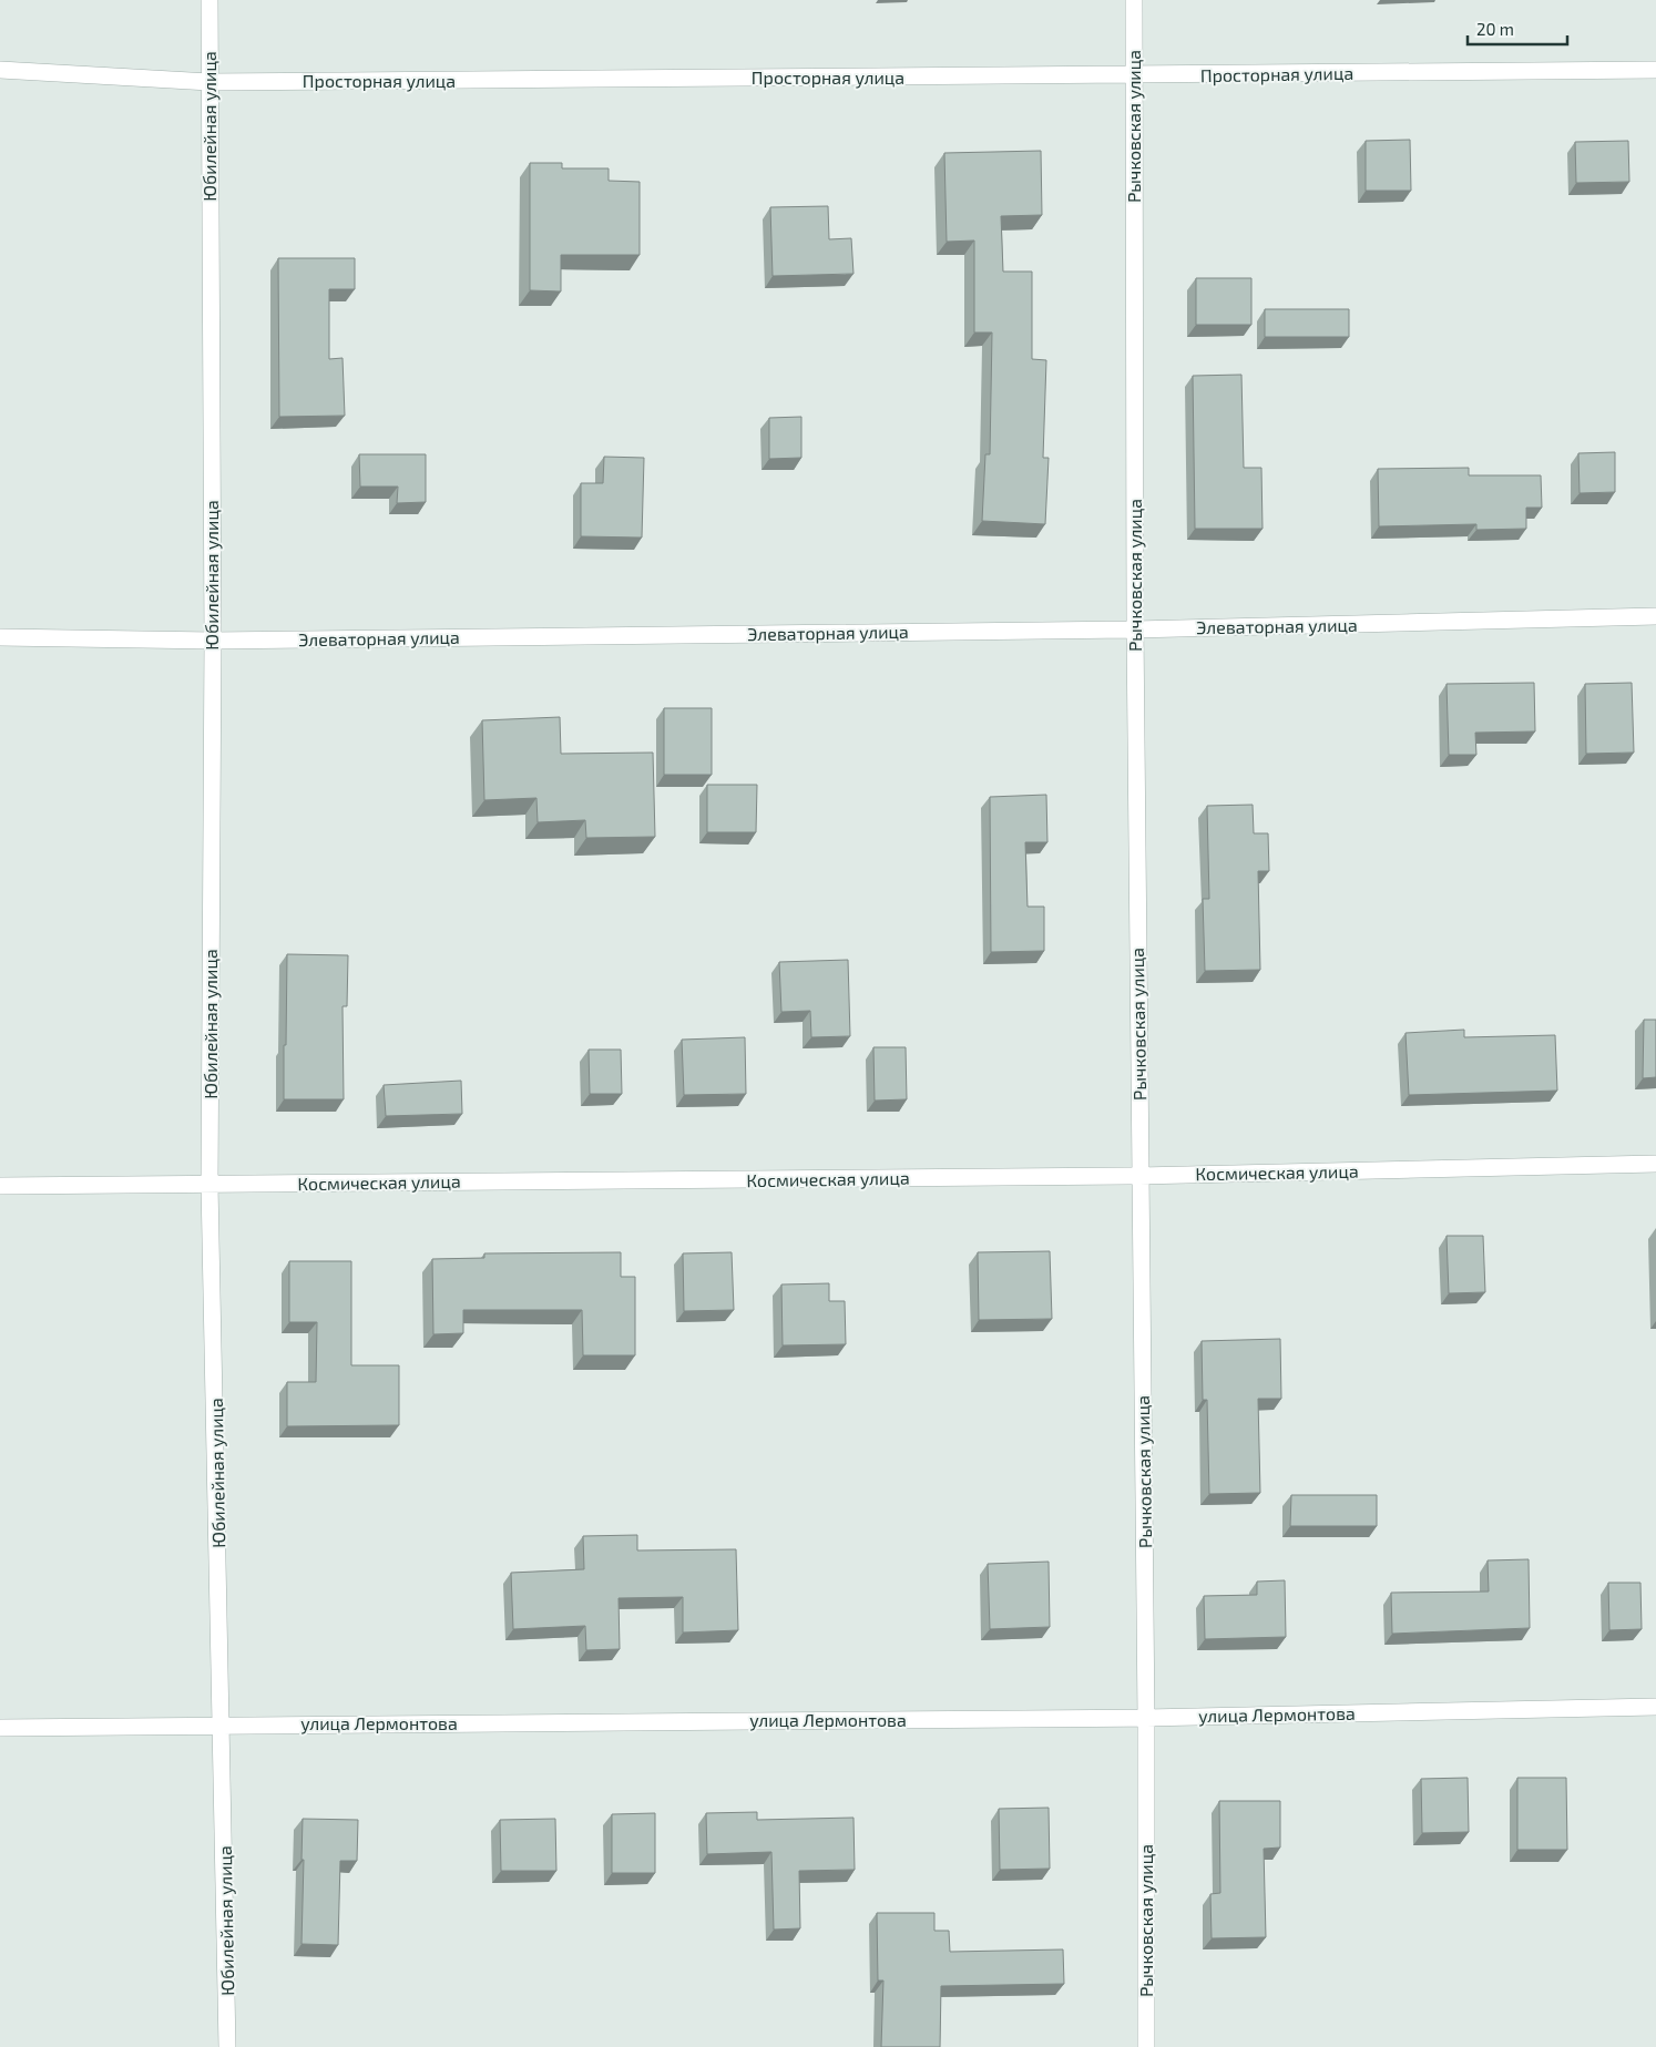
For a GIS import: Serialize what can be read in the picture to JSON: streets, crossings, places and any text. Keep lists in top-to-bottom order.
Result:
{
  "streets": {
    "street": [
      "Просторная улица",
      "Юбилейная улица",
      "Рычковская улица",
      "Элеваторная улица",
      "Космическая улица",
      "улица Лермонтова"
    ]
  },
  "crossings": [
    ["Просторная улица", "Юбилейная улица"],
    ["Просторная улица", "Рычковская улица"],
    ["Юбилейная улица", "Элеваторная улица"],
    ["Юбилейная улица", "Космическая улица"],
    ["Юбилейная улица", "улица Лермонтова"],
    ["Рычковская улица", "Элеваторная улица"],
    ["Рычковская улица", "Космическая улица"],
    ["Рычковская улица", "улица Лермонтова"]
  ],
  "scale_bar": "20 m"
}
